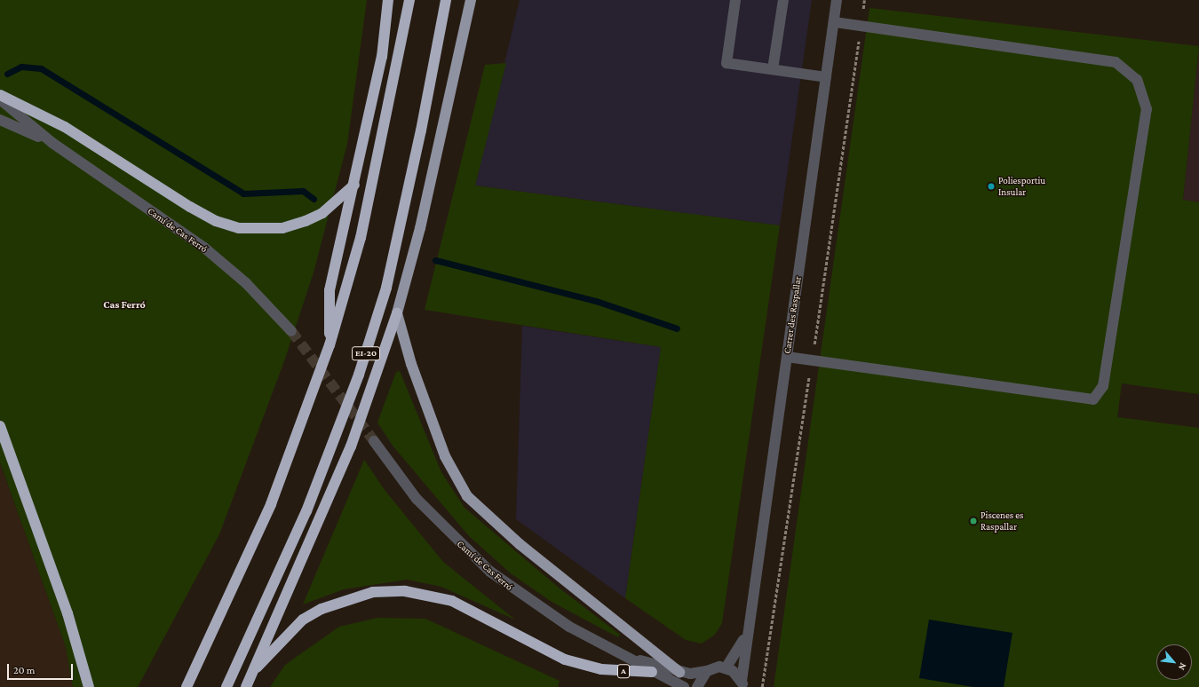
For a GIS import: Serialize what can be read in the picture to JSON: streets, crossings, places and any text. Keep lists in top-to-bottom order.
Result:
{
  "streets": {
    "highway": ["EI-20", "A"],
    "street": ["Camí de Cas Ferró", "Carrer des Raspallar"]
  },
  "crossings": [
    ["Camí de Cas Ferró", "A"]
  ],
  "districts": ["Cas Ferró"],
  "places": ["Poliesportiu Insular", "Piscenes es Raspallar"],
  "scale_bar": "20 m",
  "north": "bottom right"
}
